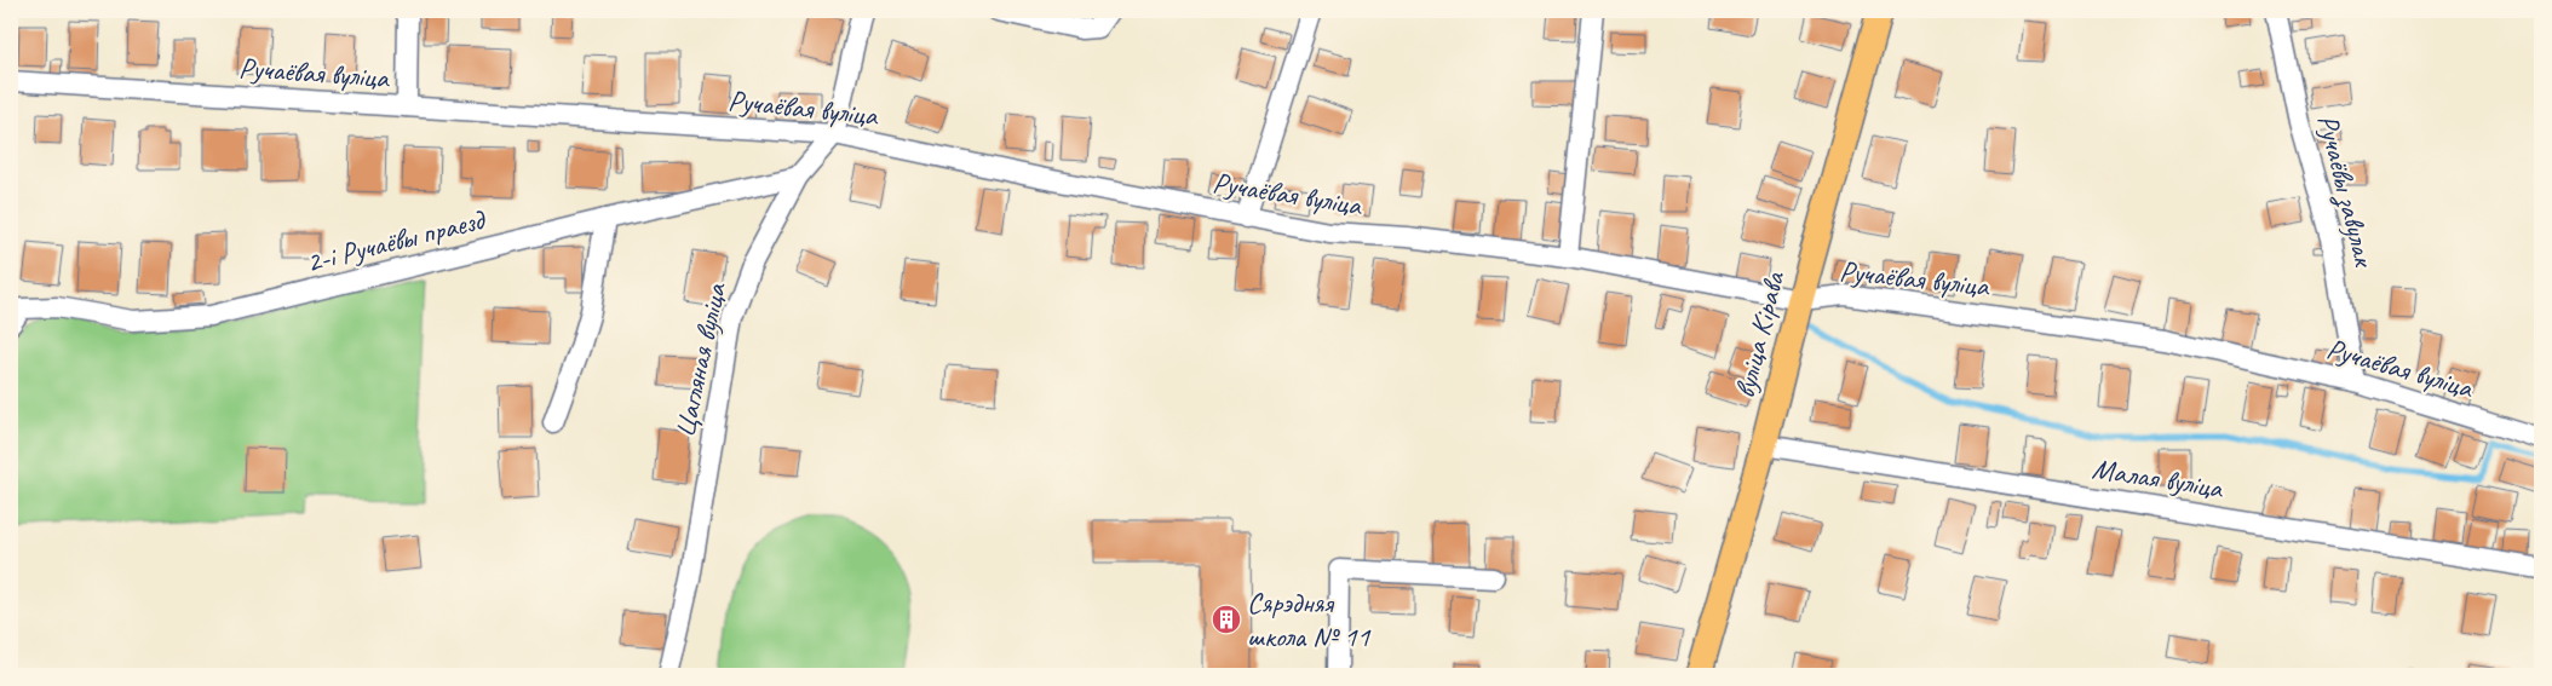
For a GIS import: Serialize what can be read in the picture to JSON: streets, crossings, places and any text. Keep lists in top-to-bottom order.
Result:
{
  "streets": {
    "main road": ["вуліца Кірава"],
    "street": [
      "Ручаёвая вуліца",
      "Ручаёвы завулак",
      "2-і Ручаёвы праезд",
      "Цагляная вуліца",
      "Малая вуліца"
    ]
  },
  "crossings": [
    ["Ручаёвая вуліца", "Ручаёвы завулак"],
    ["Ручаёвая вуліца", "вуліца Кірава"],
    ["Ручаёвая вуліца", "Цагляная вуліца"],
    ["2-і Ручаёвы праезд", "Цагляная вуліца"],
    ["вуліца Кірава", "Малая вуліца"]
  ],
  "places": {
    "building": ["Сярэдняя школа № 11"]
  }
}
